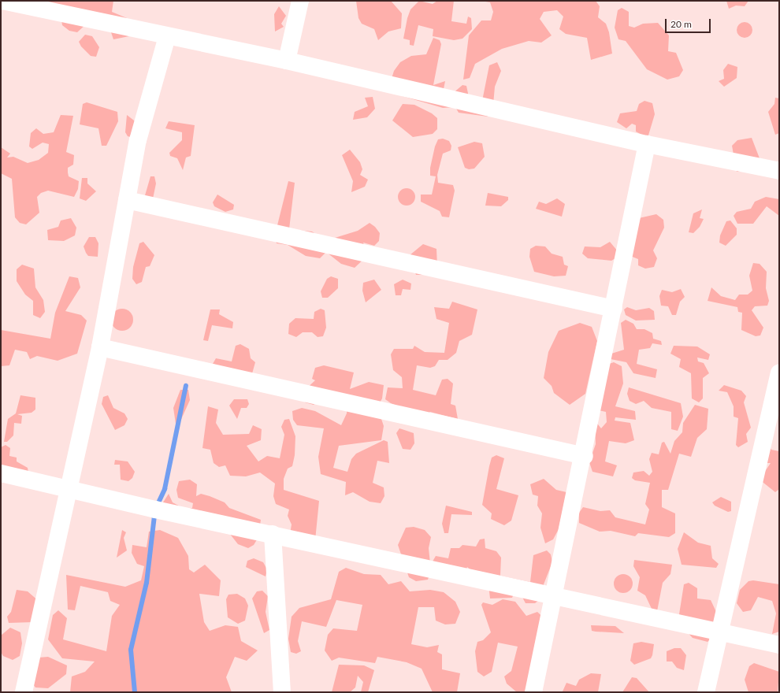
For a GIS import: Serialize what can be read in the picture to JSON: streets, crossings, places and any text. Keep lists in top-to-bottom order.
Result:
{
  "scale_bar": "20 m"
}
